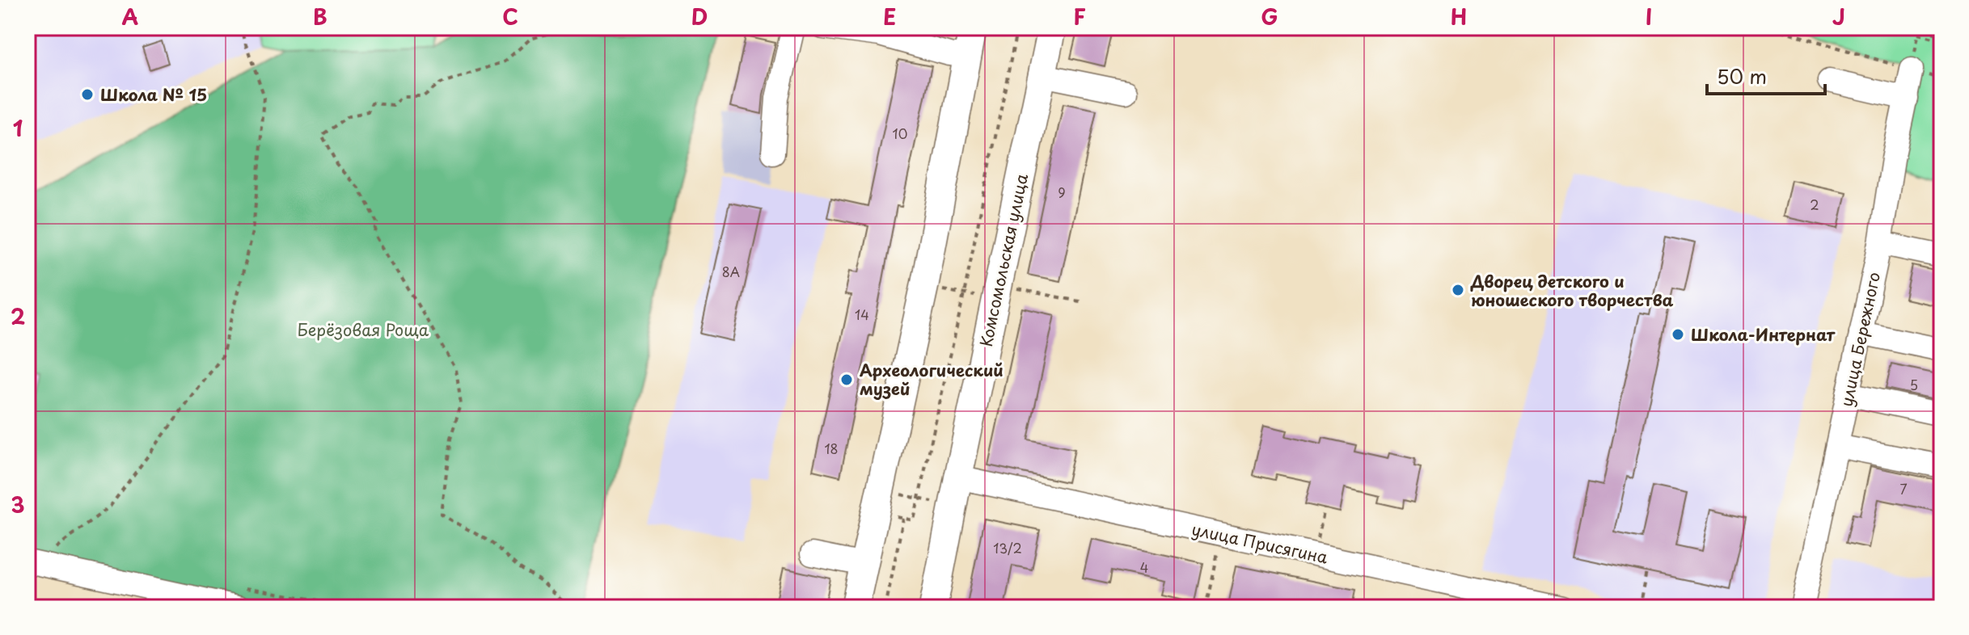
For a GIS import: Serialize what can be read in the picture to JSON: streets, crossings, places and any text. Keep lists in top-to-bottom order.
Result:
{
  "streets": {
    "main road": ["Комсомольская улица"],
    "street": ["улица Бережного", "улица Присягина"]
  },
  "crossings": [
    ["Комсомольская улица", "улица Присягина"]
  ],
  "parks": ["Берёзовая Роща"],
  "places": [
    "Школа № 15",
    "Дворец детского и юношеского творчества",
    "Школа-Интернат",
    "Археологический музей"
  ],
  "house_numbers": [
    "10",
    "9",
    "2",
    "8А",
    "14",
    "5",
    "18",
    "7",
    "13/2",
    "4"
  ],
  "scale_bar": "50 m",
  "grid": {
    "columns": [
      "A",
      "B",
      "C",
      "D",
      "E",
      "F",
      "G",
      "H",
      "I",
      "J"
    ],
    "rows": ["1", "2", "3"]
  }
}
